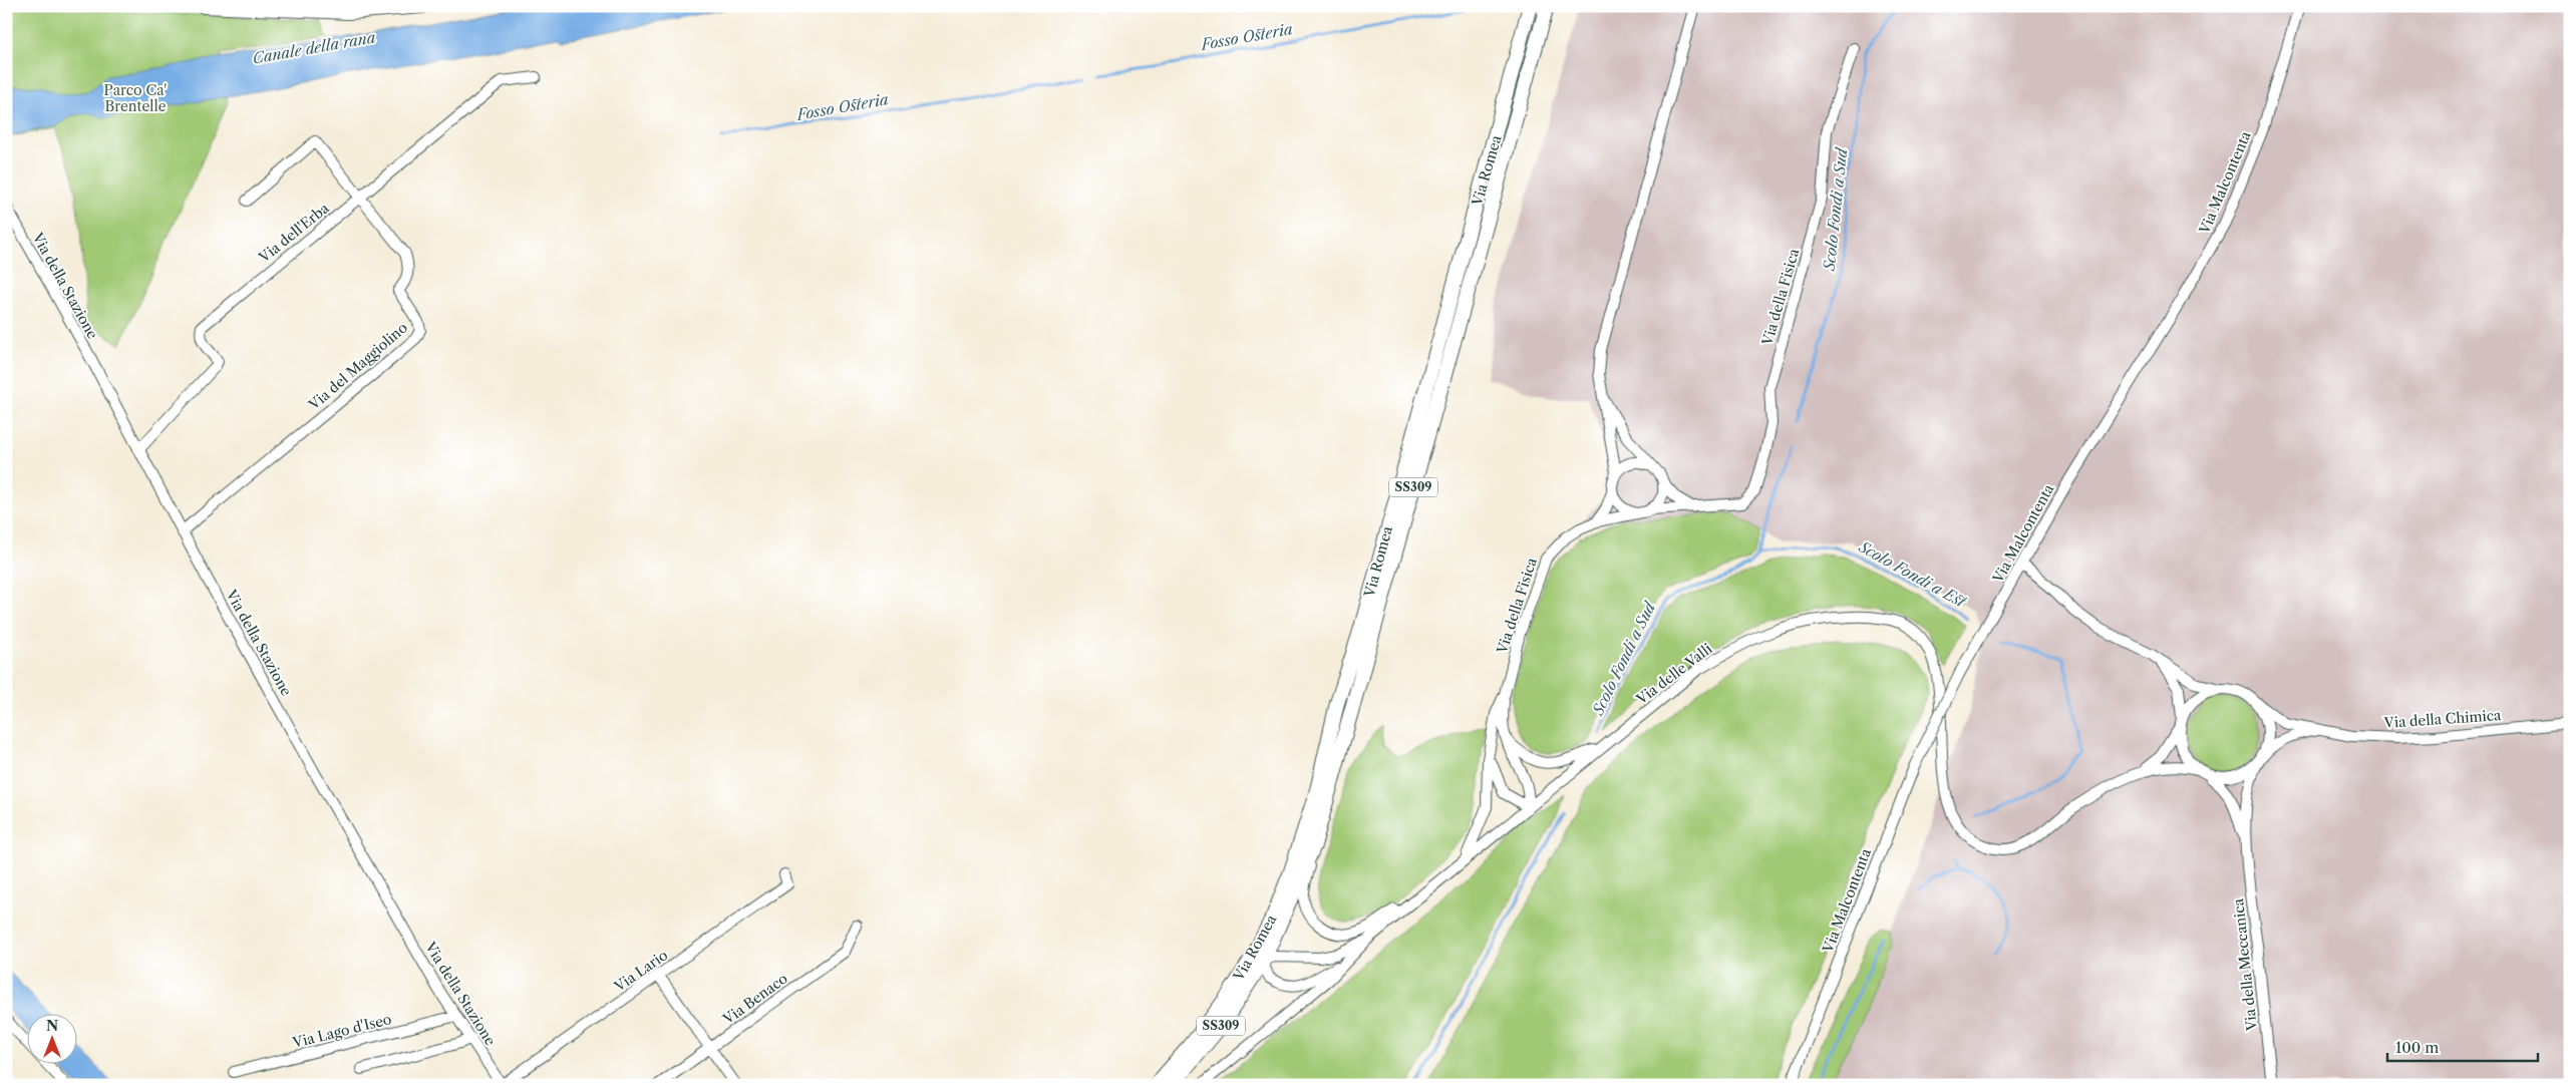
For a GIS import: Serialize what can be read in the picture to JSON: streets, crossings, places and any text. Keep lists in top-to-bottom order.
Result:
{
  "streets": {
    "main road": ["Via Romea", "SS309"],
    "street": [
      "Via Malcontenta",
      "Via dell'Erba",
      "Via della Stazione",
      "Via della Fisica",
      "Via del Maggiolino",
      "Via delle Valli",
      "Via della Chimica",
      "Via della Meccanica",
      "Via Lario",
      "Via Benaco",
      "Via Lago d'Iseo"
    ]
  },
  "crossings": [
    ["Via Romea", "Via delle Valli"],
    ["Via dell'Erba", "Via della Stazione"],
    ["Via dell'Erba", "Via del Maggiolino"],
    ["Via della Stazione", "Via del Maggiolino"],
    ["Via della Stazione", "Via Lario"],
    ["Via della Stazione", "Via Lago d'Iseo"],
    ["Via della Fisica", "Via delle Valli"],
    ["Via delle Valli", "Via della Chimica"],
    ["Via delle Valli", "Via della Meccanica"],
    ["Via della Chimica", "Via della Meccanica"]
  ],
  "water": [
    "Fosso Osteria",
    "Canale della rana",
    "Scolo Fondi a Sud",
    "Scolo Fondi a Est"
  ],
  "parks": ["Parco Ca' Brentelle"],
  "scale_bar": "100 m",
  "north": "top"
}
